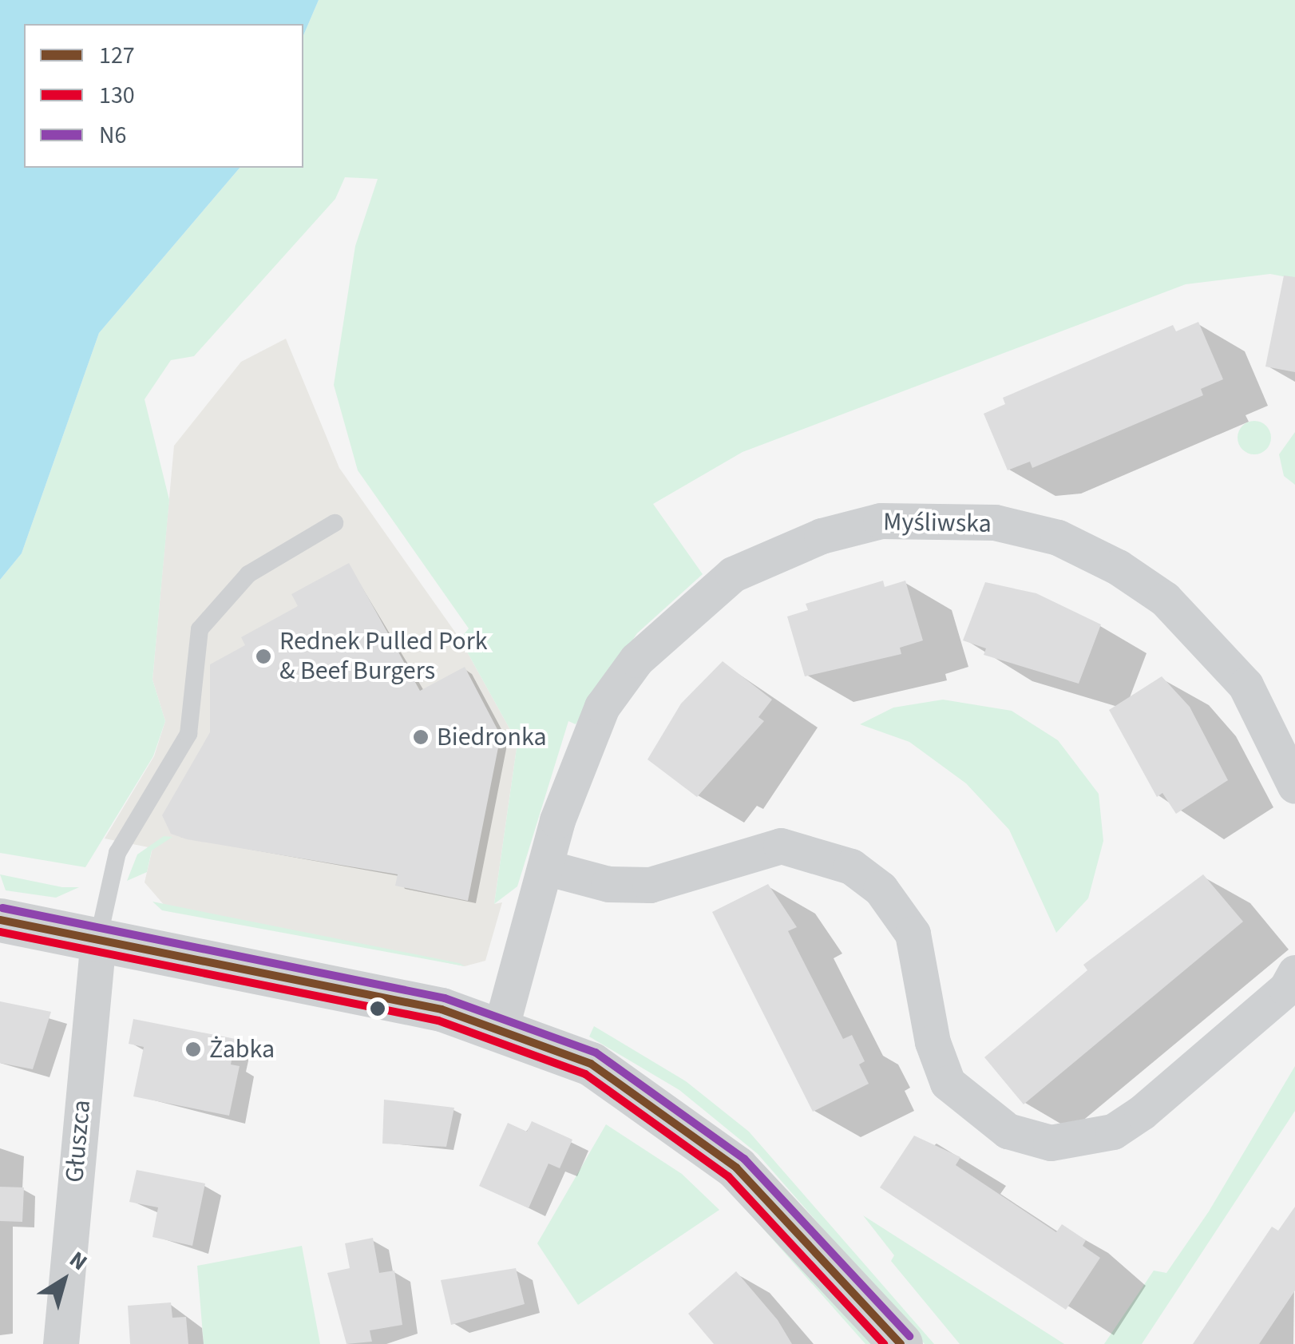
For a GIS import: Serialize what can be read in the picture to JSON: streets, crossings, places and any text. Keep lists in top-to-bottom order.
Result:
{
  "streets": {
    "street": ["Myśliwska", "Głuszca"]
  },
  "places": ["Rednek Pulled Pork & Beef Burgers", "Biedronka", "Żabka"],
  "lines": ["transit line N6", "transit line 127", "transit line 130"],
  "legend": ["127", "130", "N6"],
  "north": "top right"
}
